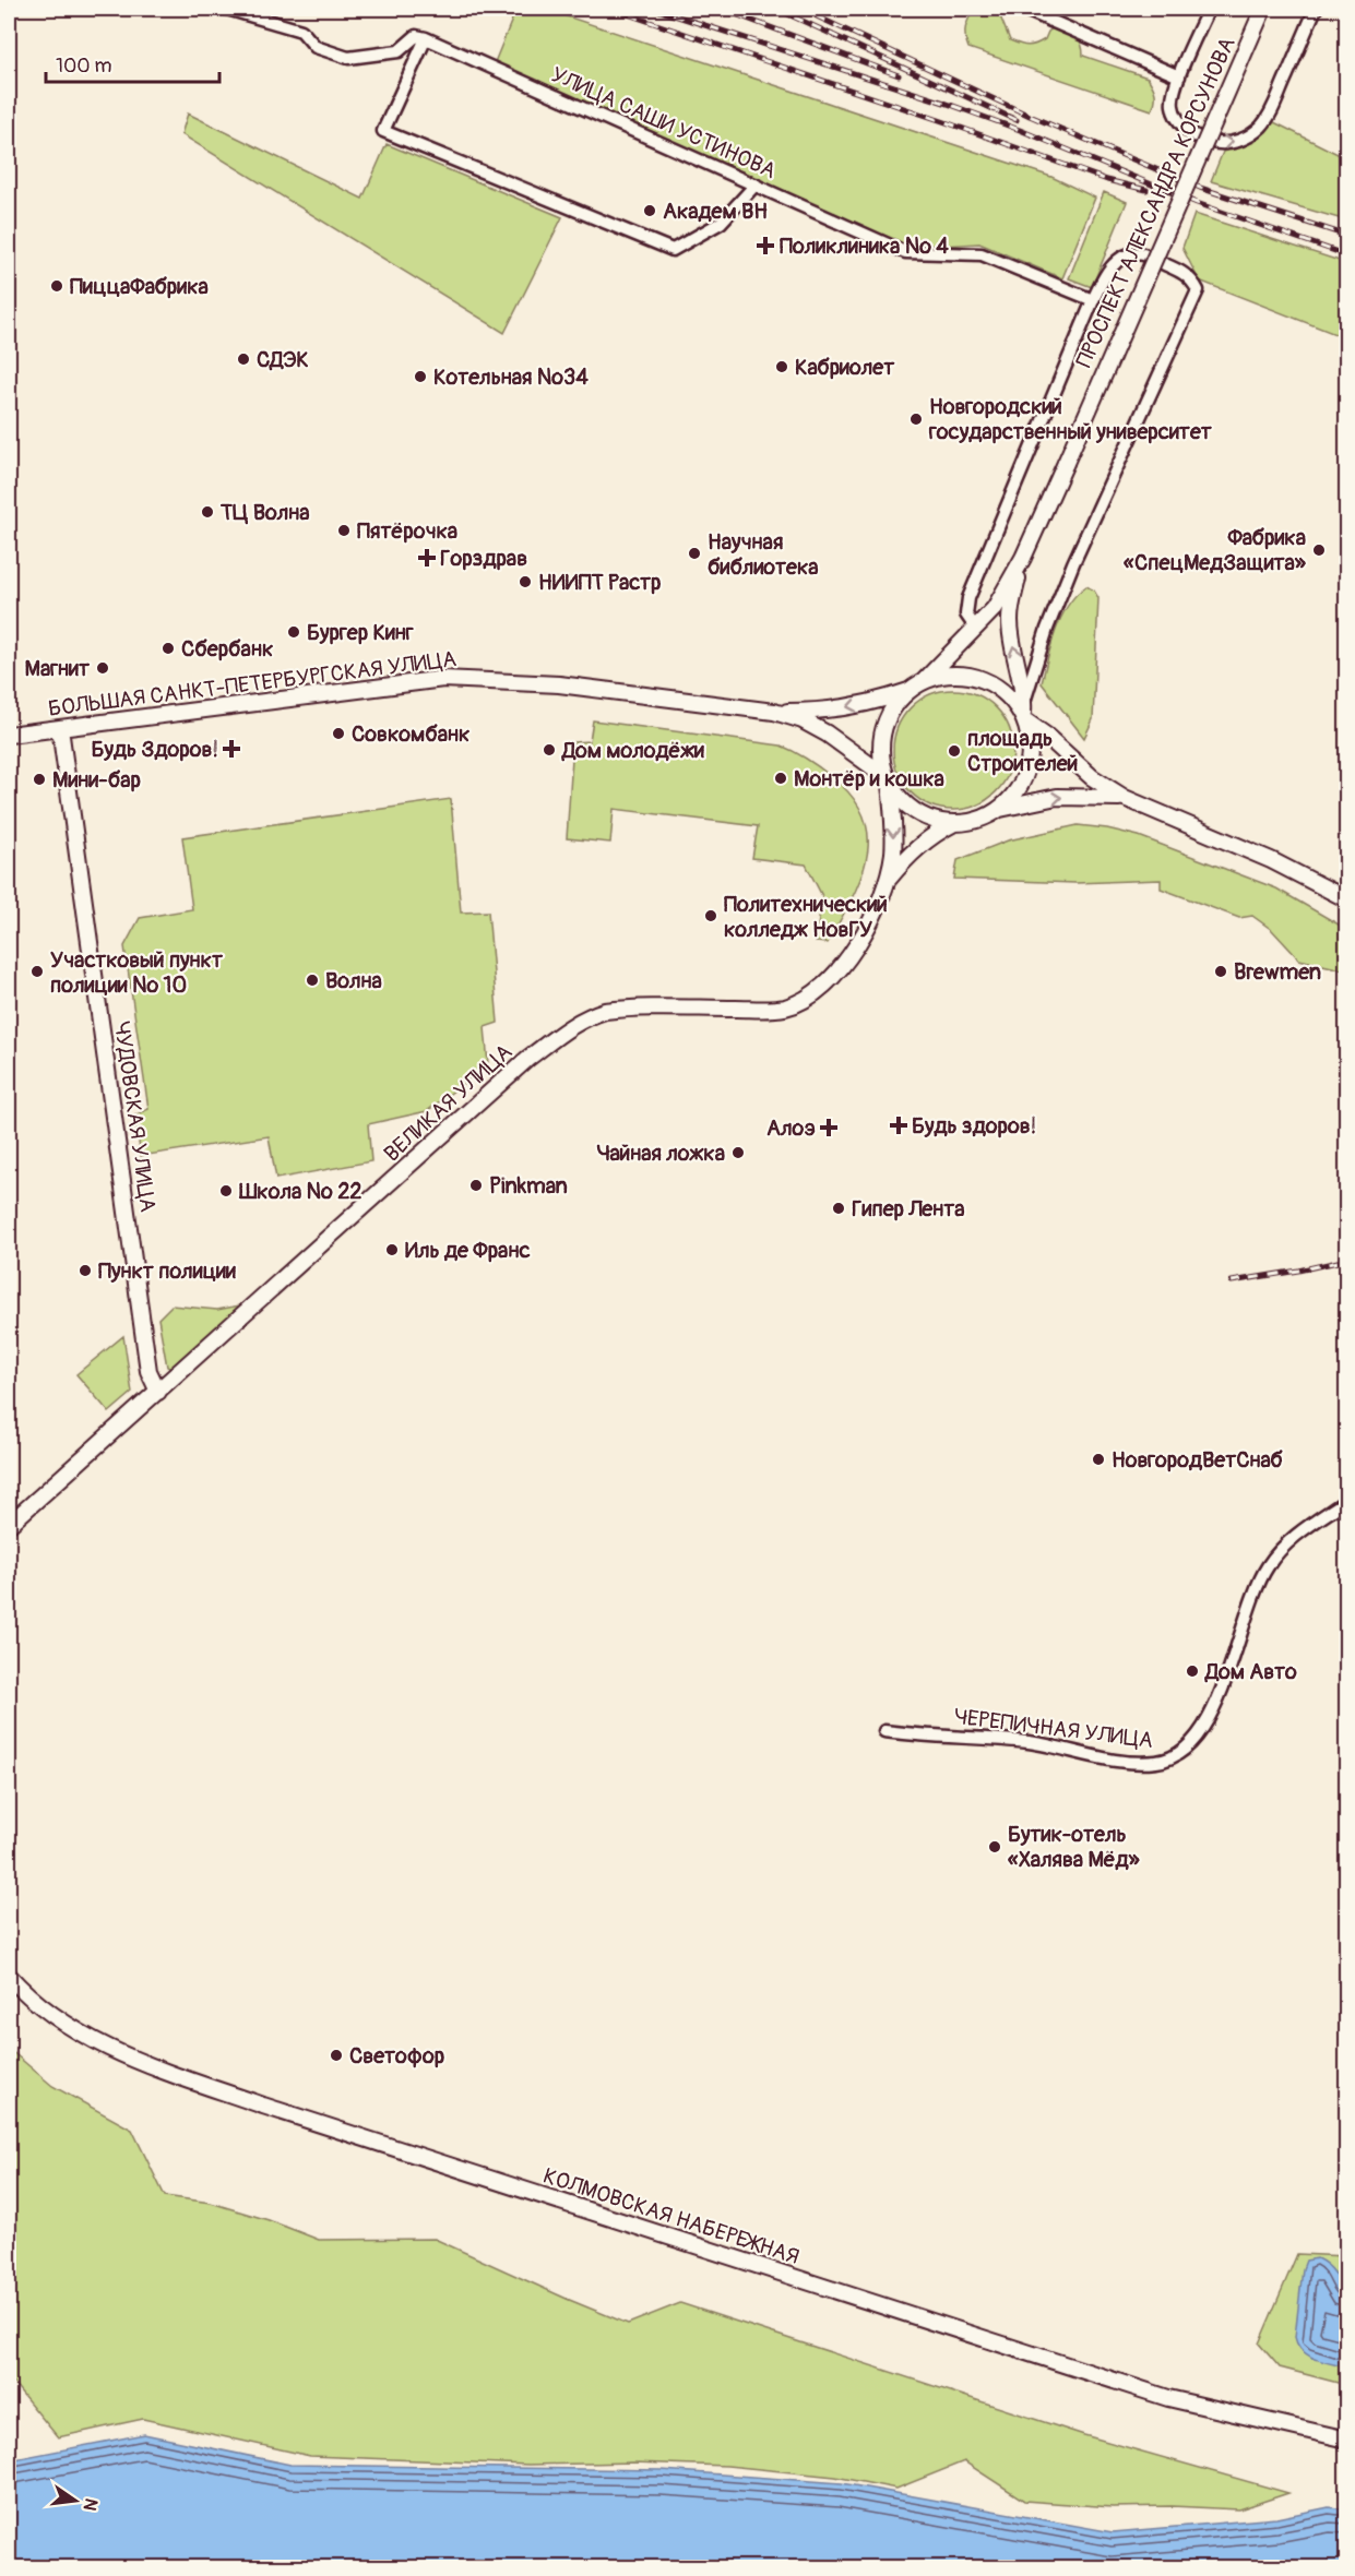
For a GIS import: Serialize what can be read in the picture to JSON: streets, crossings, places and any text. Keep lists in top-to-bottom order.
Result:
{
  "streets": {
    "main road": [
      "ПРОСПЕКТ АЛЕКСАНДРА КОРСУНОВА",
      "БОЛЬШАЯ САНКТ-ПЕТЕРБУРГСКАЯ УЛИЦА",
      "ВЕЛИКАЯ УЛИЦА",
      "ЧУДОВСКАЯ УЛИЦА",
      "КОЛМОВСКАЯ НАБЕРЕЖНАЯ"
    ],
    "street": ["УЛИЦА САШИ УСТИНОВА", "ЧЕРЕПИЧНАЯ УЛИЦА"]
  },
  "crossings": [
    ["ПРОСПЕКТ АЛЕКСАНДРА КОРСУНОВА", "БОЛЬШАЯ САНКТ-ПЕТЕРБУРГСКАЯ УЛИЦА"],
    ["БОЛЬШАЯ САНКТ-ПЕТЕРБУРГСКАЯ УЛИЦА", "ЧУДОВСКАЯ УЛИЦА"],
    ["ВЕЛИКАЯ УЛИЦА", "ЧУДОВСКАЯ УЛИЦА"]
  ],
  "places": {
    "other": [
      "Академ ВН",
      "ПиццаФабрика",
      "СДЭК",
      "Кабриолет",
      "Котельная №34",
      "Новгородский государственный университет",
      "ТЦ Волна",
      "Пятёрочка",
      "Фабрика «СпецМедЗащита»",
      "Научная библиотека",
      "НИИПТ Растр",
      "Бургер Кинг",
      "Сбербанк",
      "Магнит",
      "Совкомбанк",
      "Дом молодёжи",
      "площадь Строителей",
      "Монтёр и кошка",
      "Мини-бар",
      "Политехнический колледж НовГУ",
      "Участковый пункт полиции № 10",
      "Brewmen",
      "Волна",
      "Чайная ложка",
      "Pinkman",
      "Школа № 22",
      "Гипер Лента",
      "Иль де Франс",
      "Пункт полиции",
      "НовгородВетСнаб",
      "Дом Авто",
      "Бутик-отель «Халява Мёд»",
      "Светофор"
    ],
    "health": [
      "Поликлиника № 4",
      "Горздрав",
      "Будь Здоров!",
      "Будь здоров!",
      "Алоэ"
    ]
  },
  "scale_bar": "100 m",
  "north": "right"
}
